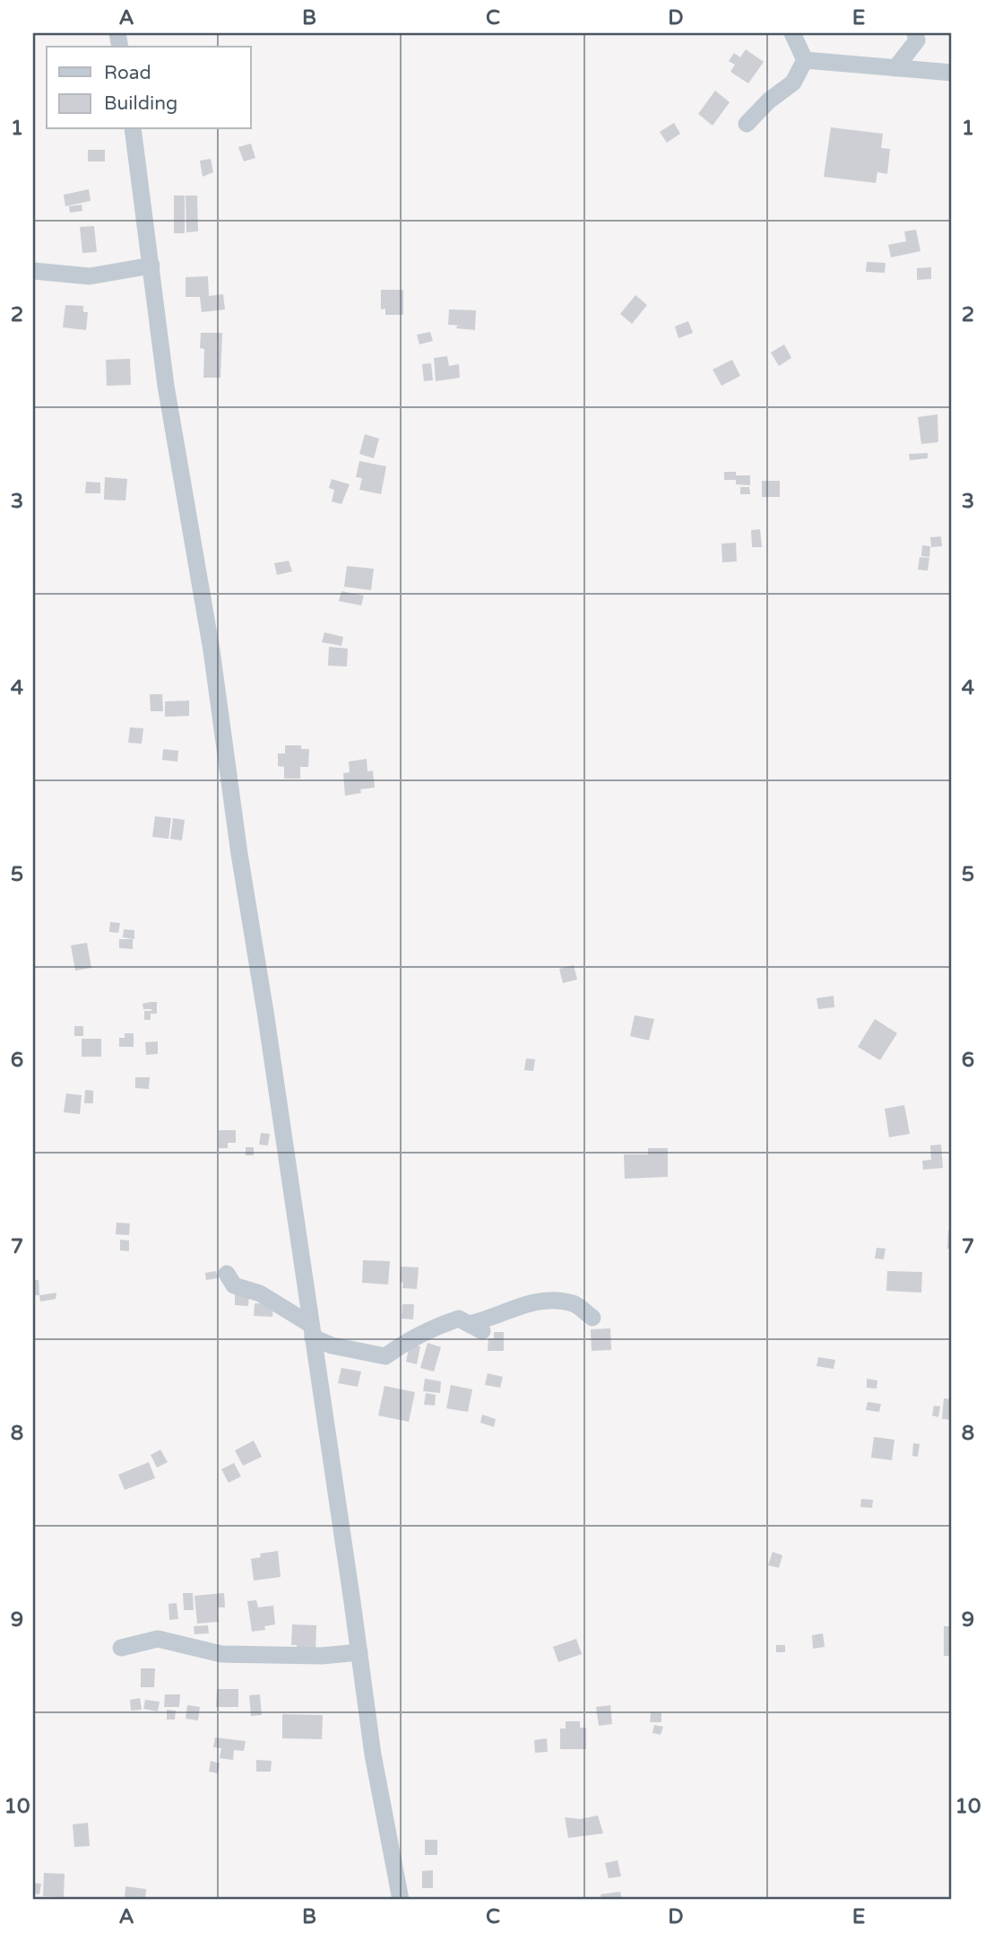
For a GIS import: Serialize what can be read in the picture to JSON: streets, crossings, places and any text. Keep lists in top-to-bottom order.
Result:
{
  "legend": ["Road", "Building"],
  "grid": {
    "columns": [
      "A",
      "B",
      "C",
      "D",
      "E"
    ],
    "rows": [
      "1",
      "2",
      "3",
      "4",
      "5",
      "6",
      "7",
      "8",
      "9",
      "10"
    ]
  }
}
